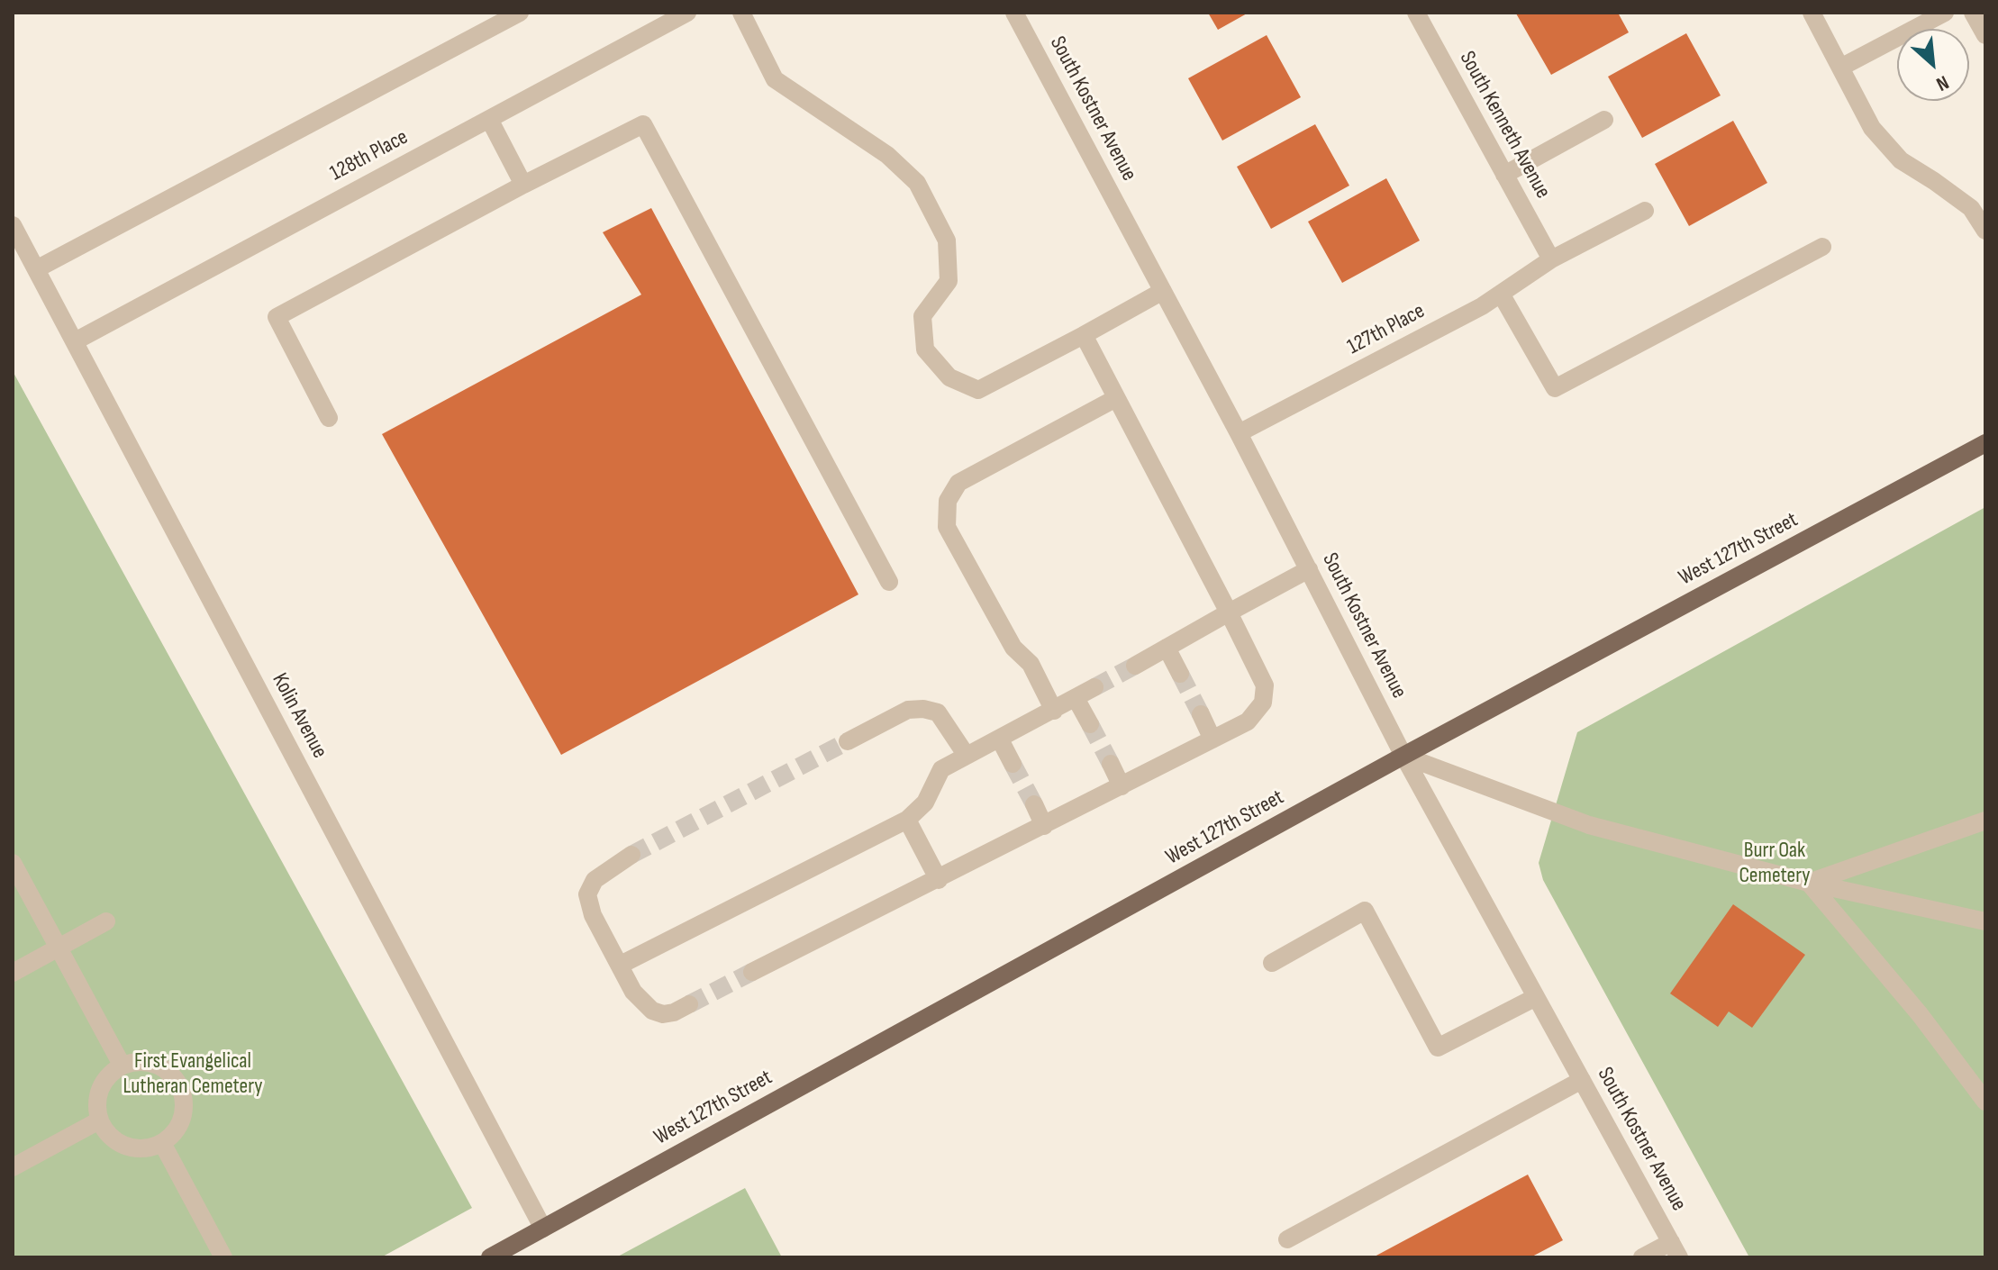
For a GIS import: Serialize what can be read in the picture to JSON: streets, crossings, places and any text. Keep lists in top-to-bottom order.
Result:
{
  "streets": {
    "main road": ["West 127th Street"],
    "street": [
      "South Kostner Avenue",
      "South Kenneth Avenue",
      "128th Place",
      "127th Place",
      "Kolin Avenue"
    ]
  },
  "crossings": [
    ["South Kostner Avenue", "127th Place"],
    ["South Kostner Avenue", "West 127th Street"],
    ["South Kenneth Avenue", "127th Place"],
    ["128th Place", "Kolin Avenue"],
    ["West 127th Street", "Kolin Avenue"]
  ],
  "parks": ["Burr Oak Cemetery", "First Evangelical Lutheran Cemetery"],
  "north": "bottom right"
}
